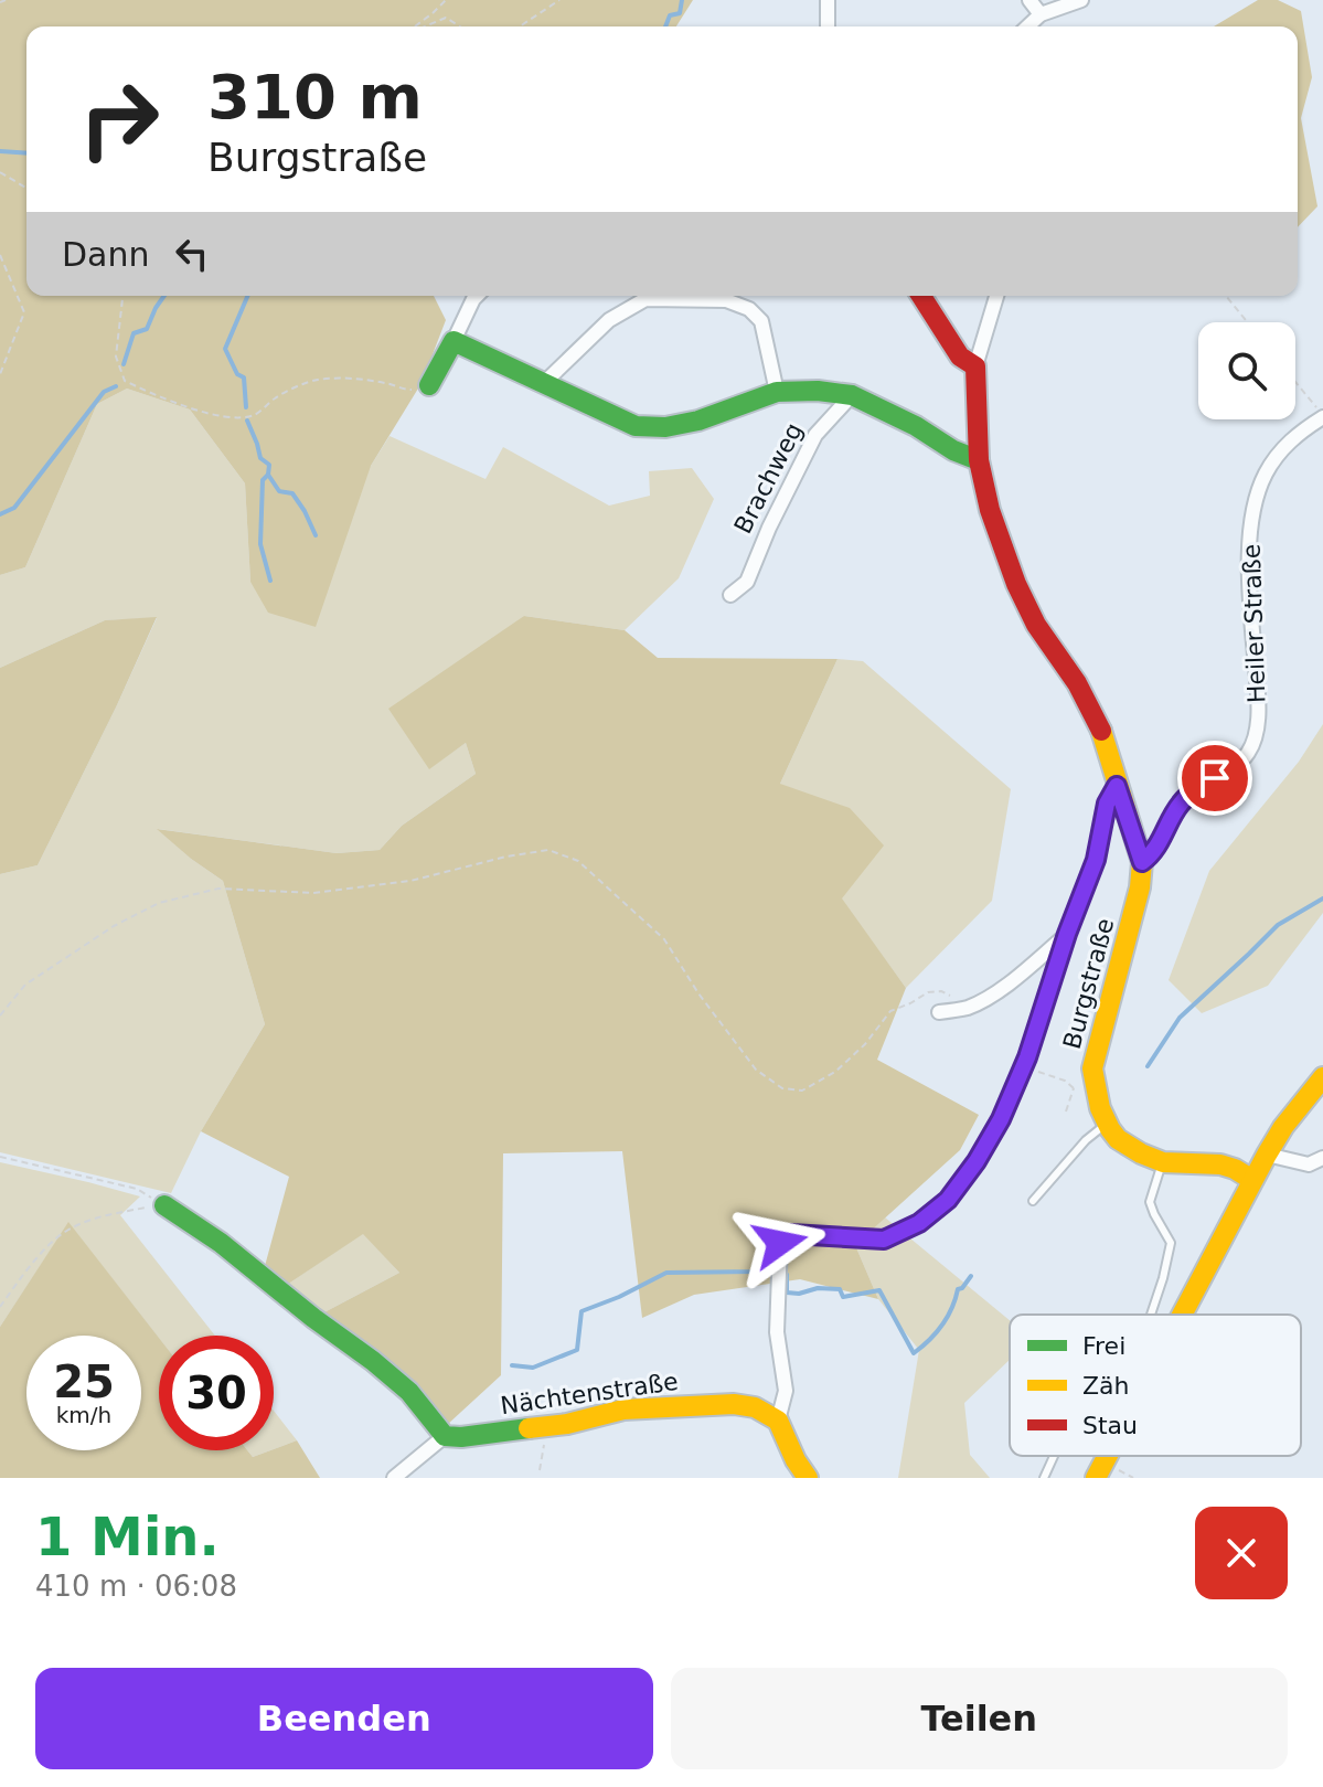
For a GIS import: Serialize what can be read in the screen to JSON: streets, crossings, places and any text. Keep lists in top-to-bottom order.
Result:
{
  "streets": {
    "street": [
      "Brachweg",
      "Heiler Straße",
      "Burgstraße",
      "Nächtenstraße"
    ]
  },
  "crossings": [
    ["Heiler Straße", "Burgstraße"]
  ],
  "legend": ["Frei", "Zäh", "Stau"],
  "page": {
    "turn": ["310 m", "Burgstraße"],
    "then": "Dann",
    "speed": "25 km/h",
    "limit": "30",
    "heading": ["1 Min.", "410 m · 06:08"],
    "buttons": ["Beenden", "Teilen"]
  }
}
